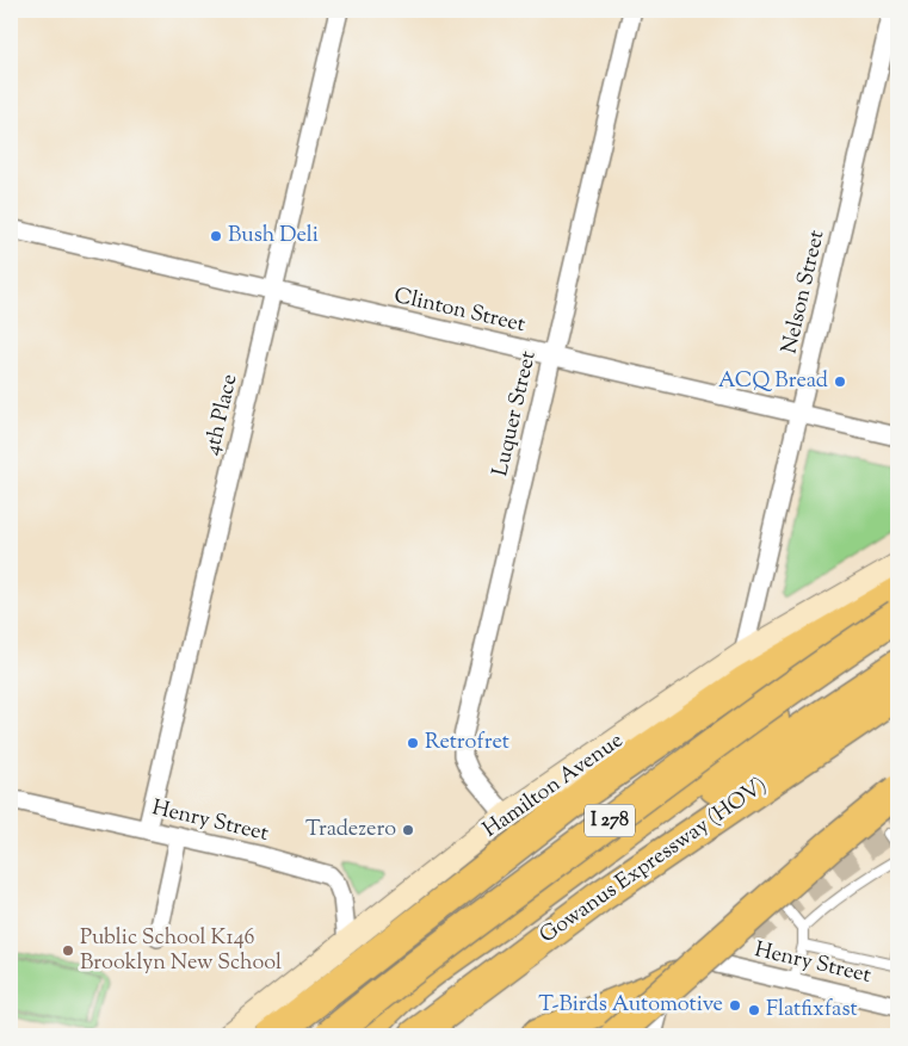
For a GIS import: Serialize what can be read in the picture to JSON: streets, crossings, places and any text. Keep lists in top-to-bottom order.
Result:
{
  "streets": {
    "highway": ["I 278", "Gowanus Expressway (HOV)"],
    "main road": ["Hamilton Avenue"],
    "street": [
      "Nelson Street",
      "Clinton Street",
      "Luquer Street",
      "4th Place",
      "Henry Street"
    ]
  },
  "crossings": [
    ["Nelson Street", "Clinton Street"],
    ["Nelson Street", "Hamilton Avenue"],
    ["Clinton Street", "Luquer Street"],
    ["Clinton Street", "4th Place"],
    ["Luquer Street", "Hamilton Avenue"],
    ["4th Place", "Henry Street"],
    ["Hamilton Avenue", "Henry Street"]
  ],
  "places": [
    "Bush Deli",
    "ACQ Bread",
    "Retrofret",
    "Tradezero",
    "Public School K146 Brooklyn New School",
    "T-Birds Automotive",
    "Flatfixfast"
  ]
}
